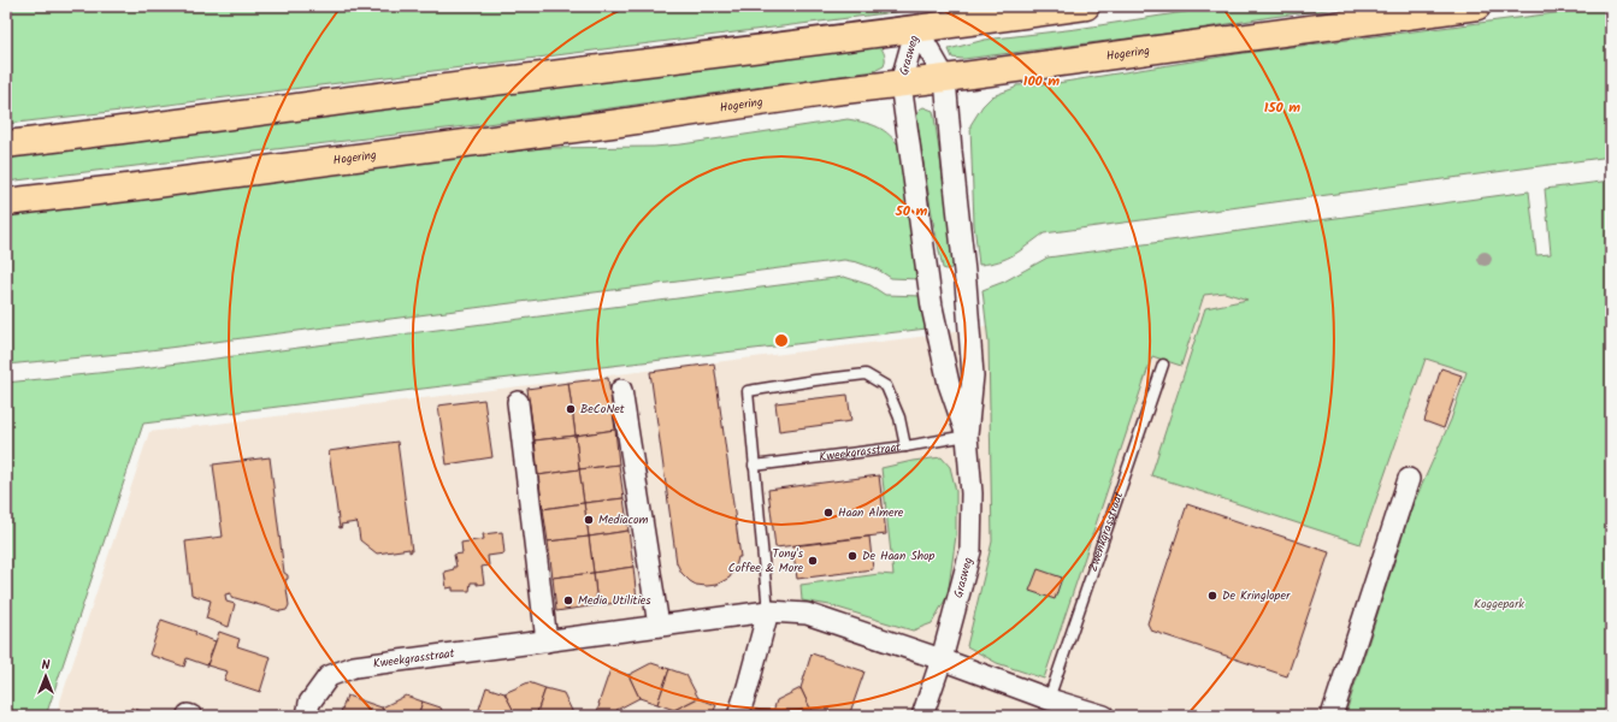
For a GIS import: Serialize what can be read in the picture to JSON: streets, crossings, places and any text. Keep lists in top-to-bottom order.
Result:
{
  "streets": {
    "highway": ["Hogering"],
    "street": ["Grasweg", "Kweekgrasstraat"],
    "lane": ["Zwenkgrasstraat"]
  },
  "crossings": [
    ["Hogering", "Grasweg"],
    ["Grasweg", "Kweekgrasstraat"]
  ],
  "parks": ["Koggepark"],
  "places": [
    "BeCoNet",
    "Haan Almere",
    "Mediacom",
    "De Haan Shop",
    "Tony's Coffee & More",
    "De Kringloper",
    "Media Utilities"
  ],
  "north": "top",
  "rings": ["100 m", "150 m", "50 m"]
}
